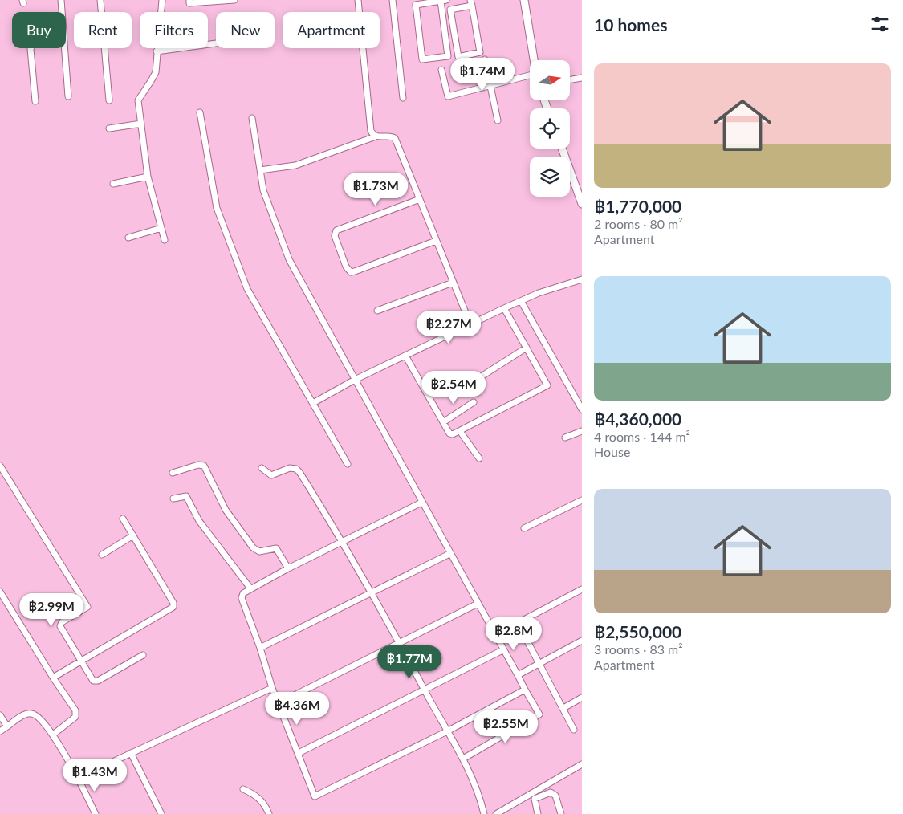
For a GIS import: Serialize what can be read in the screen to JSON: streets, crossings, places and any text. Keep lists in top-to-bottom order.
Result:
{
  "north": "right",
  "page": {
    "heading": "10 homes",
    "chip": [
      "Buy",
      "Rent",
      "Filters",
      "New",
      "Apartment"
    ],
    "list": [
      {
        "name": "฿1,770,000",
        "note": "2 rooms · 80 m² · Apartment"
      },
      {
        "name": "฿4,360,000",
        "note": "4 rooms · 144 m² · House"
      },
      {
        "name": "฿2,550,000",
        "note": "3 rooms · 83 m² · Apartment"
      }
    ],
    "price": [
      "฿1.74M",
      "฿1.73M",
      "฿2.27M",
      "฿2.54M",
      "฿2.99M",
      "฿2.8M",
      "฿1.77M",
      "฿4.36M",
      "฿2.55M",
      "฿1.43M"
    ]
  }
}
